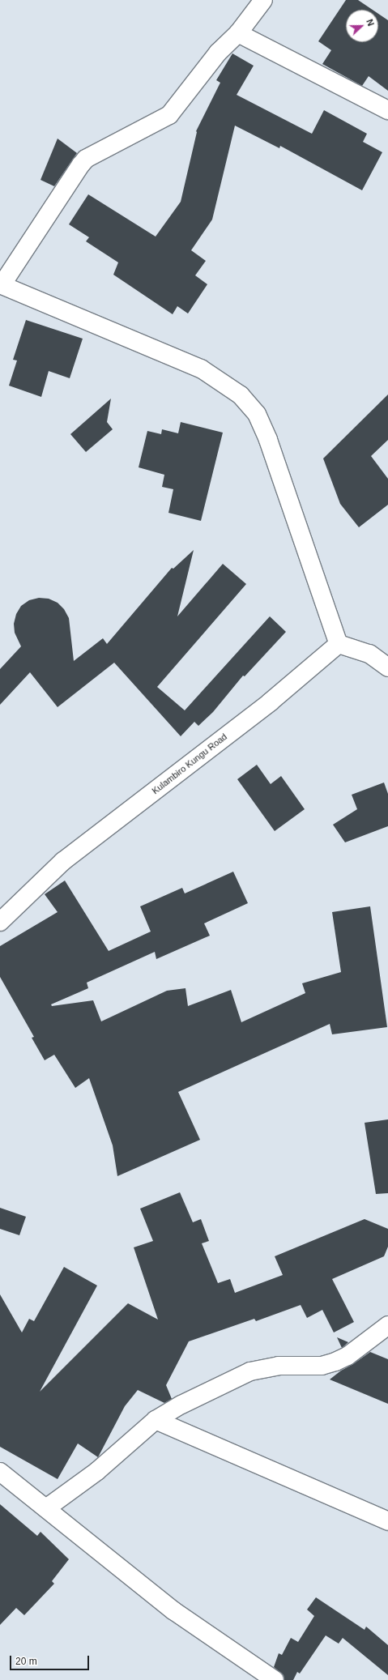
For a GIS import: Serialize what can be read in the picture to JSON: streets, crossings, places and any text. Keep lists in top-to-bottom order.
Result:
{
  "streets": {
    "street": ["Kulambiro Kungu Road"]
  },
  "scale_bar": "20 m",
  "north": "right"
}
